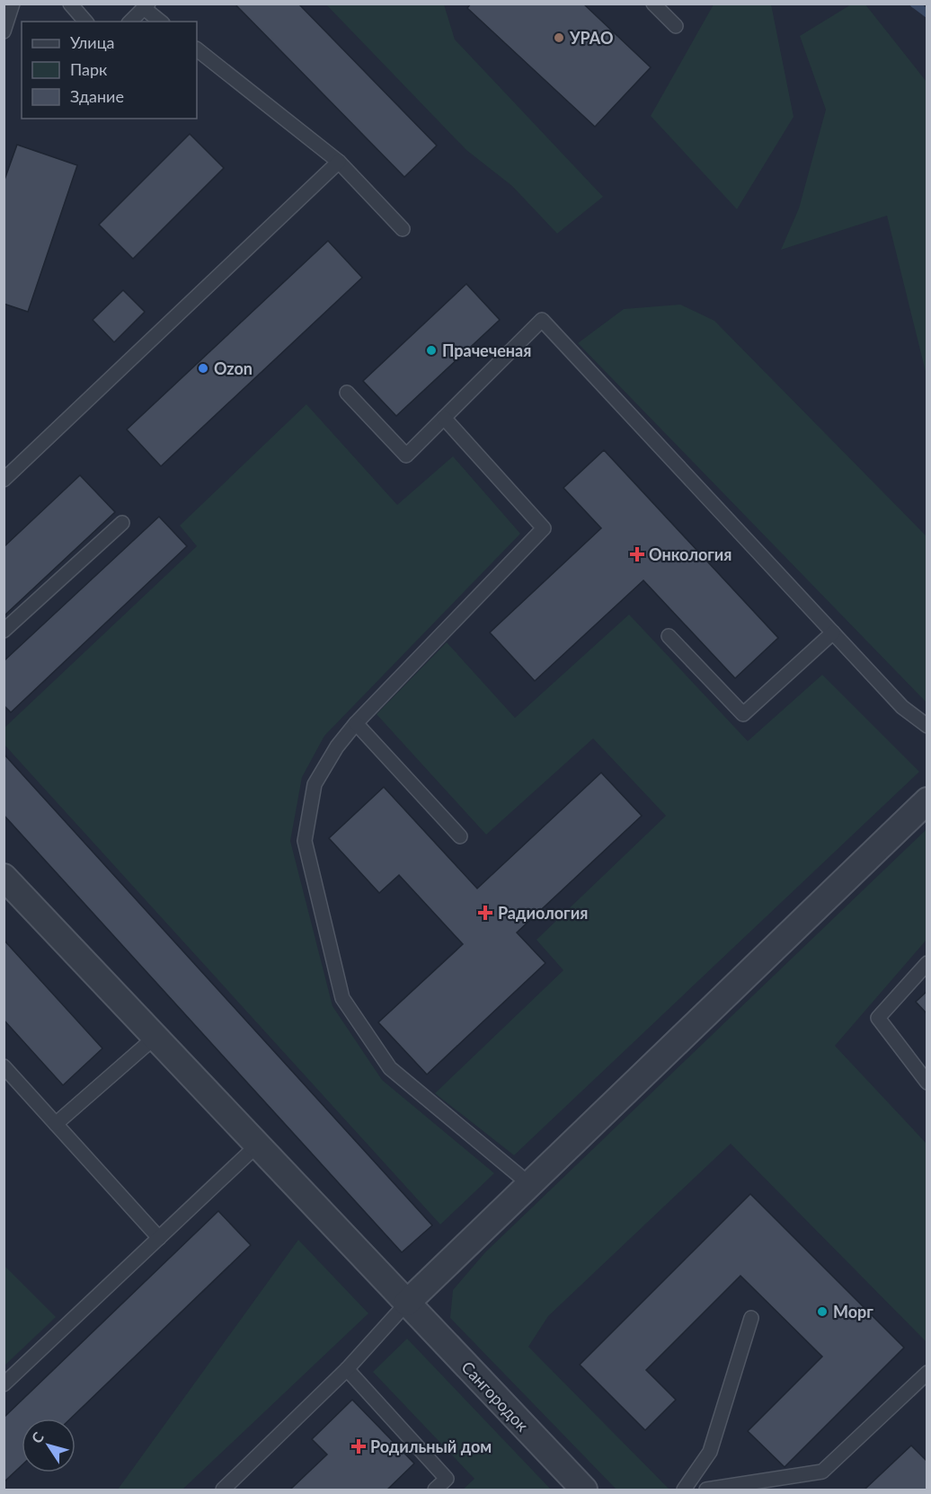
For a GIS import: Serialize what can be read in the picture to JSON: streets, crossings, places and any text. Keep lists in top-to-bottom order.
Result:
{
  "streets": {
    "street": ["Сангородок"]
  },
  "places": {
    "other": [
      "УРАО",
      "Прачеченая",
      "Ozon",
      "Морг"
    ],
    "health": ["Онкология", "Радиология", "Родильный дом"]
  },
  "legend": ["Улица", "Парк", "Здание"],
  "north": "top left"
}
